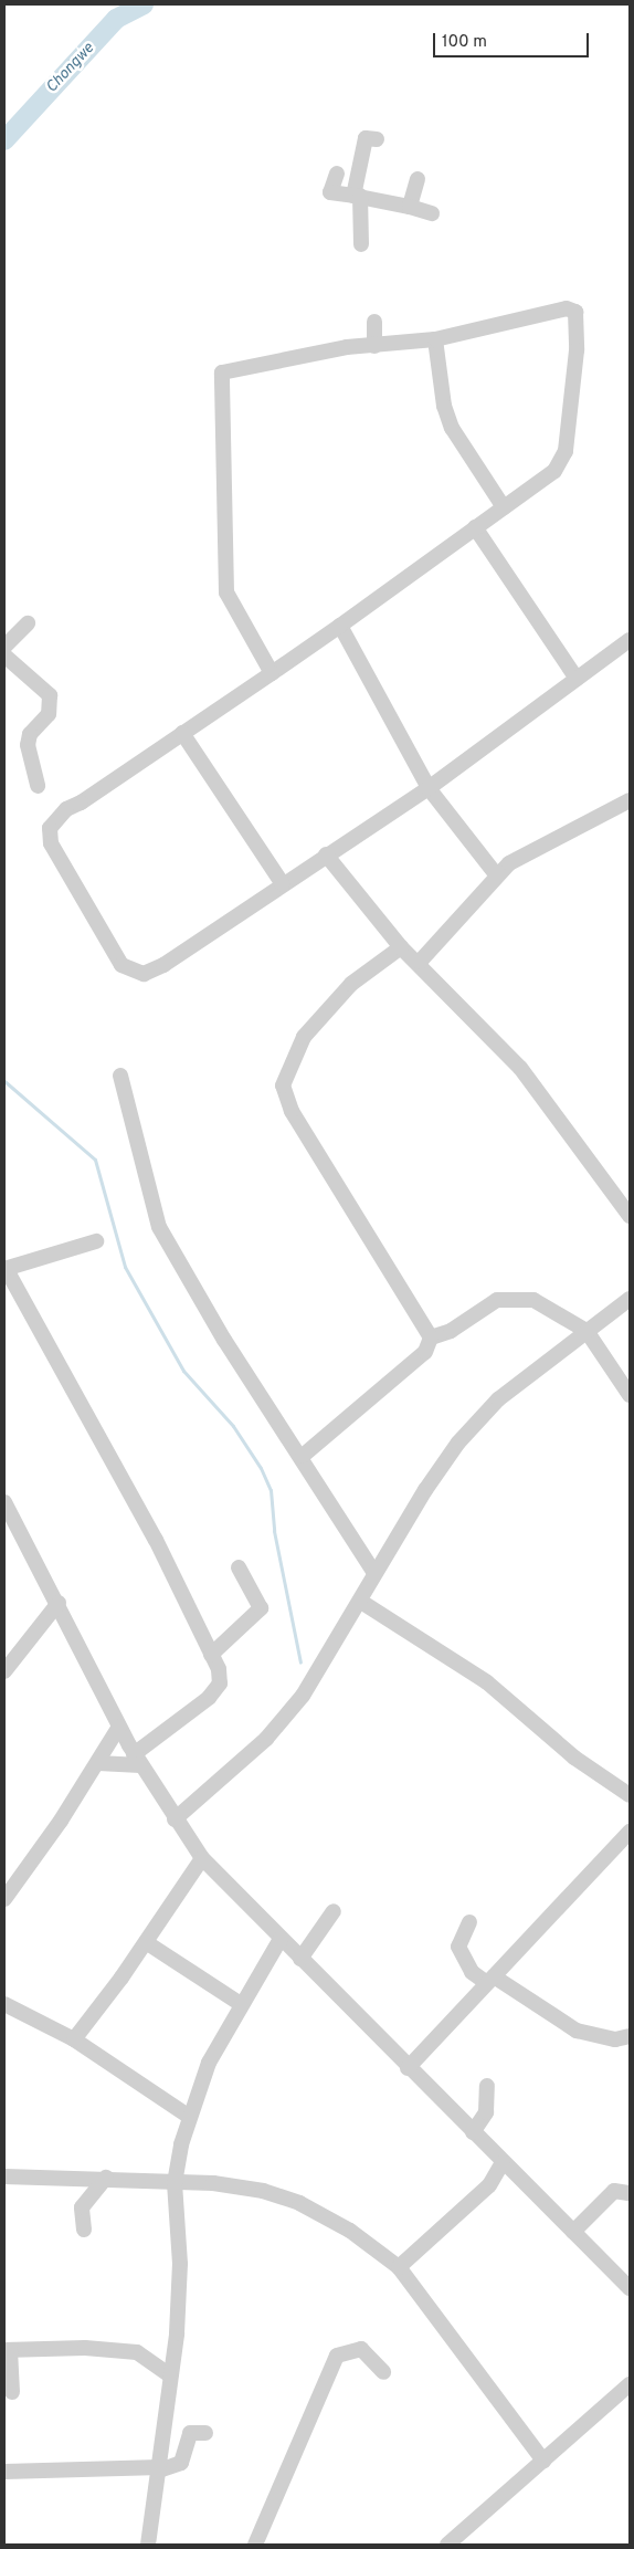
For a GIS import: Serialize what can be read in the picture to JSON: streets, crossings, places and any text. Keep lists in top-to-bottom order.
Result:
{
  "water": ["Chongwe"],
  "scale_bar": "100 m"
}
